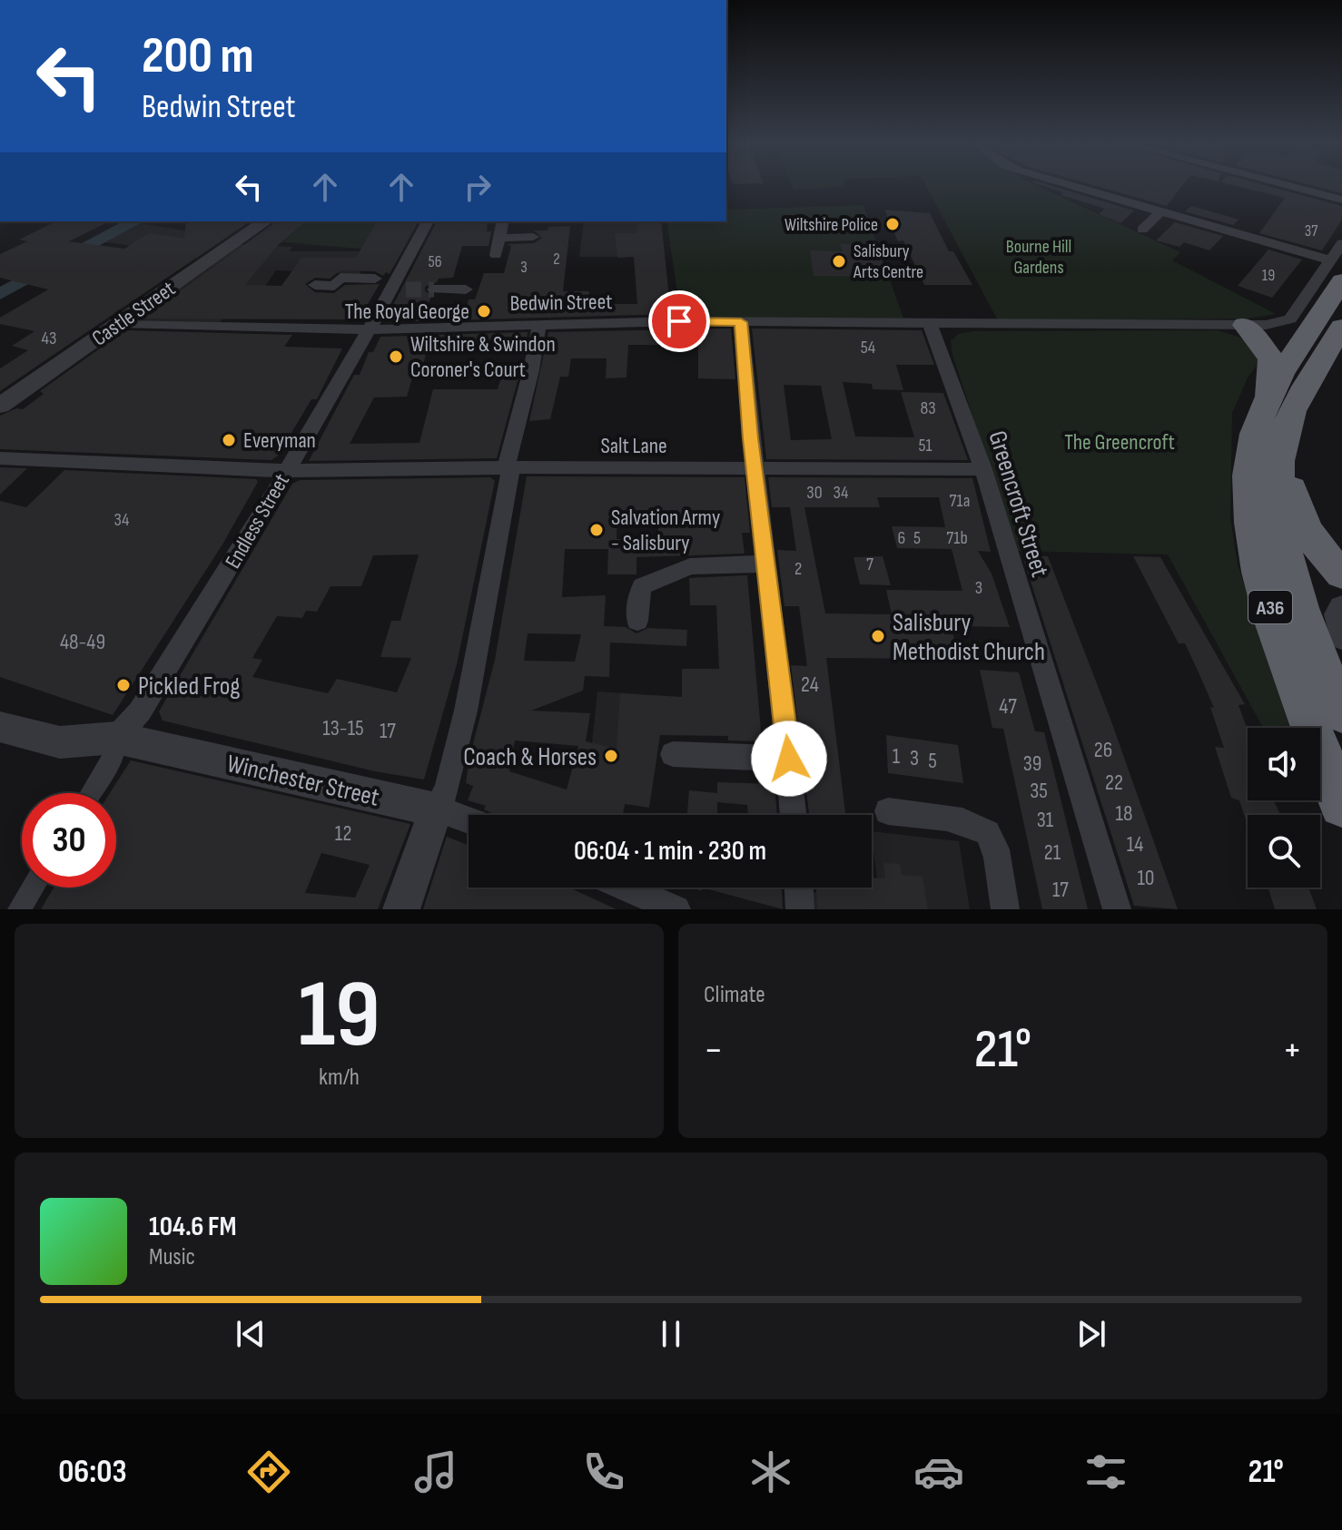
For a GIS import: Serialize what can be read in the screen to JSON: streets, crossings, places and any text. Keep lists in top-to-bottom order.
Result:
{
  "streets": {
    "highway": ["A36"],
    "street": [
      "Bedwin Street",
      "Castle Street",
      "Salt Lane",
      "Greencroft Street",
      "Endless Street",
      "Winchester Street"
    ]
  },
  "crossings": [
    ["Bedwin Street", "Castle Street"],
    ["Bedwin Street", "Greencroft Street"],
    ["Bedwin Street", "Endless Street"],
    ["Bedwin Street", "A36"],
    ["Salt Lane", "Greencroft Street"],
    ["Salt Lane", "Endless Street"],
    ["Endless Street", "Winchester Street"]
  ],
  "parks": ["Bourne Hill Gardens", "The Greencroft"],
  "places": [
    "Wiltshire Police",
    "Salisbury Arts Centre",
    "The Royal George",
    "Wiltshire & Swindon Coroner's Court",
    "Everyman",
    "Salvation Army - Salisbury",
    "Salisbury Methodist Church",
    "Pickled Frog",
    "Coach & Horses"
  ],
  "house_numbers": [
    "37",
    "2",
    "56",
    "3",
    "19",
    "43",
    "54",
    "83",
    "51",
    "30",
    "34",
    "71a",
    "34",
    "6",
    "5",
    "71b",
    "7",
    "2",
    "3",
    "48-49",
    "24",
    "47",
    "13-15",
    "17",
    "26",
    "1",
    "3",
    "5",
    "39",
    "22",
    "35",
    "18",
    "31",
    "12",
    "14",
    "21",
    "10",
    "17"
  ],
  "page": {
    "turn": ["200 m", "Bedwin Street"],
    "limit": "30",
    "trip": "06:04 · 1 min · 230 m",
    "tile": [
      ["19", "km/h"],
      "Climate"
    ],
    "heat": ["−", "21°", "+"],
    "song": ["104.6 FM", "Music"],
    "tabs": ["06:03", "21°"]
  }
}
